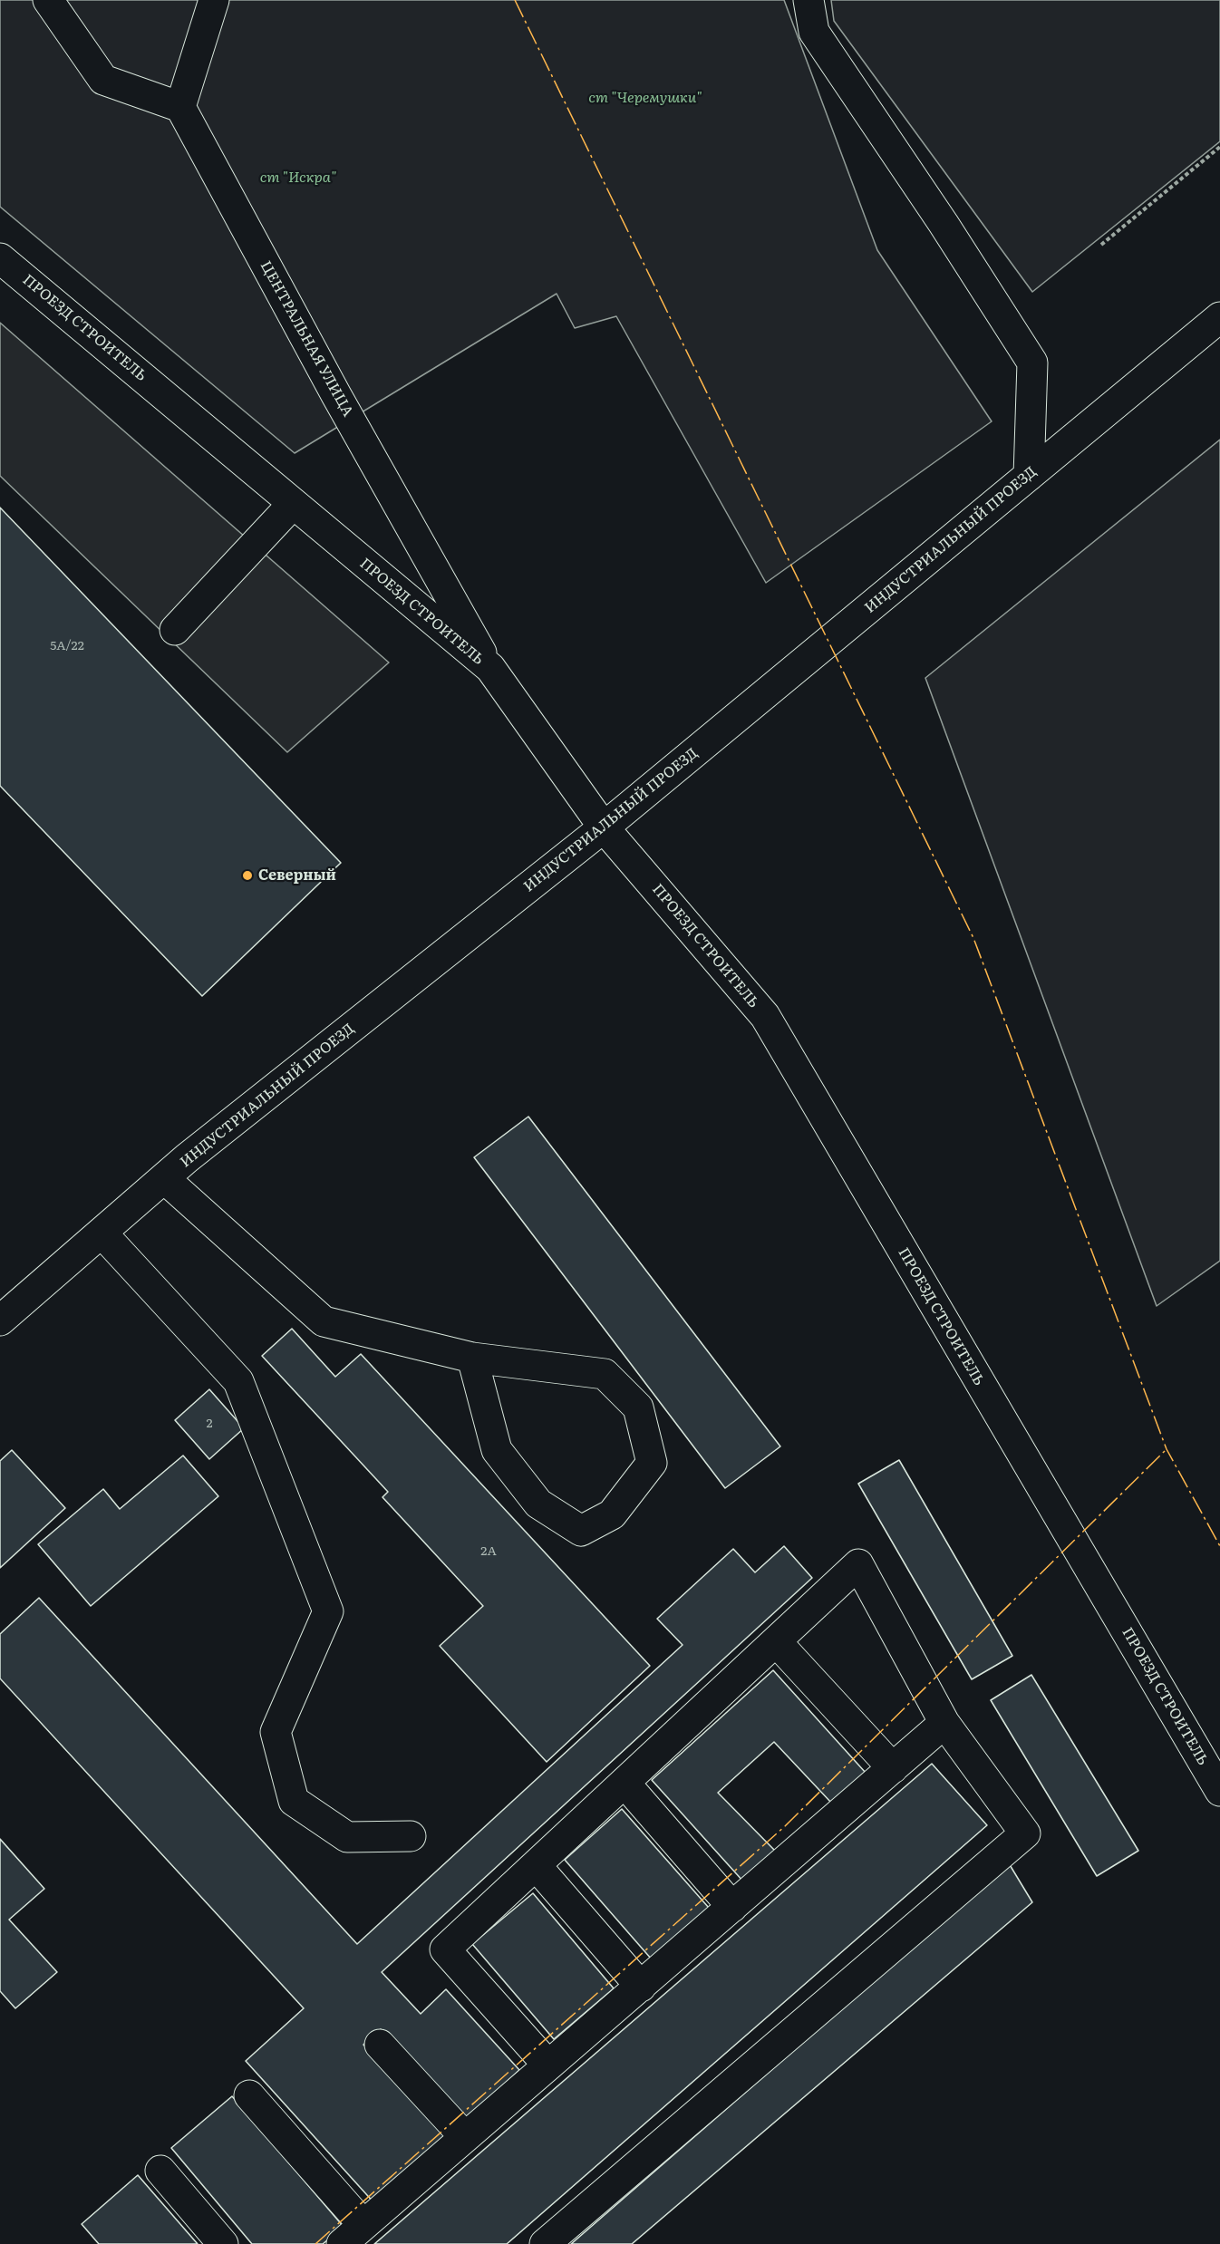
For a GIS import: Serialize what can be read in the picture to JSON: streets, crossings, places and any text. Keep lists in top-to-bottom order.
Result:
{
  "streets": {
    "street": ["ПРОЕЗД СТРОИТЕЛЬ", "ЦЕНТРАЛЬНАЯ УЛИЦА", "ИНДУСТРИАЛЬНЫЙ ПРОЕЗД"]
  },
  "crossings": [
    ["ПРОЕЗД СТРОИТЕЛЬ", "ЦЕНТРАЛЬНАЯ УЛИЦА"],
    ["ПРОЕЗД СТРОИТЕЛЬ", "ИНДУСТРИАЛЬНЫЙ ПРОЕЗД"]
  ],
  "parks": ["ст \"Черемушки\"", "ст \"Искра\""],
  "places": ["Северный"],
  "house_numbers": ["5А/22", "2", "2А"]
}
